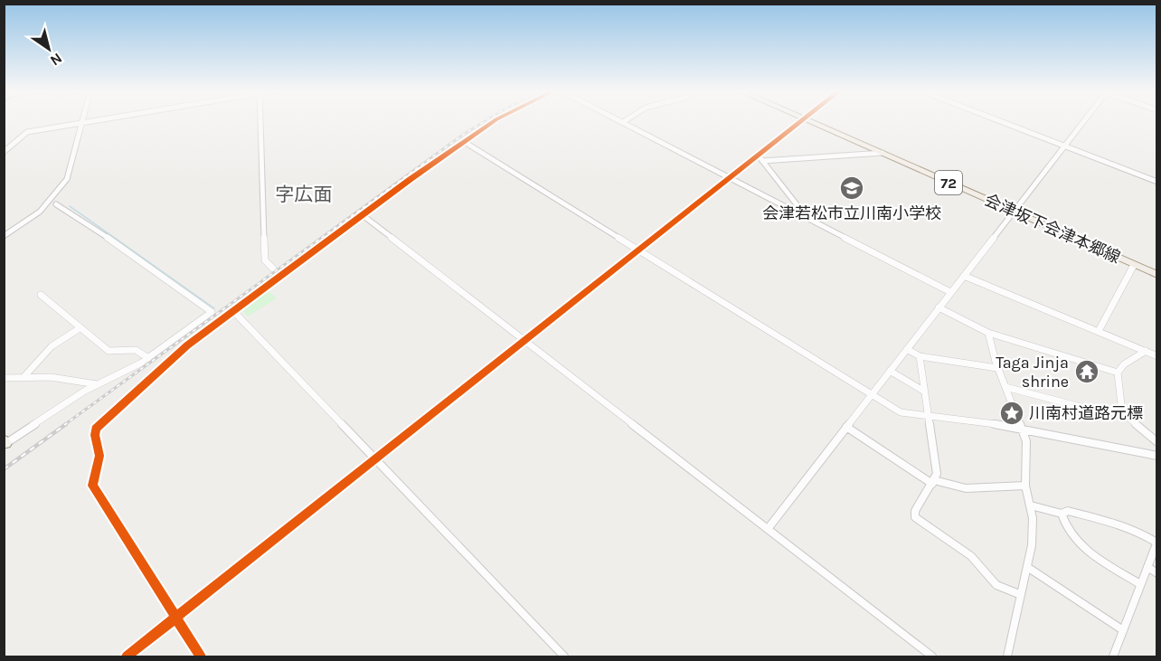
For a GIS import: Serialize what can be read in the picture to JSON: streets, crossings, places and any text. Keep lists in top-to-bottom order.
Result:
{
  "streets": {
    "main road": ["72", "会津坂下会津本郷線"]
  },
  "districts": ["字広面"],
  "places": {
    "school or university": ["会津若松市立川南小学校"],
    "temple": ["Taga Jinja shrine"],
    "place": ["川南村道路元標"]
  },
  "north": "bottom right"
}
